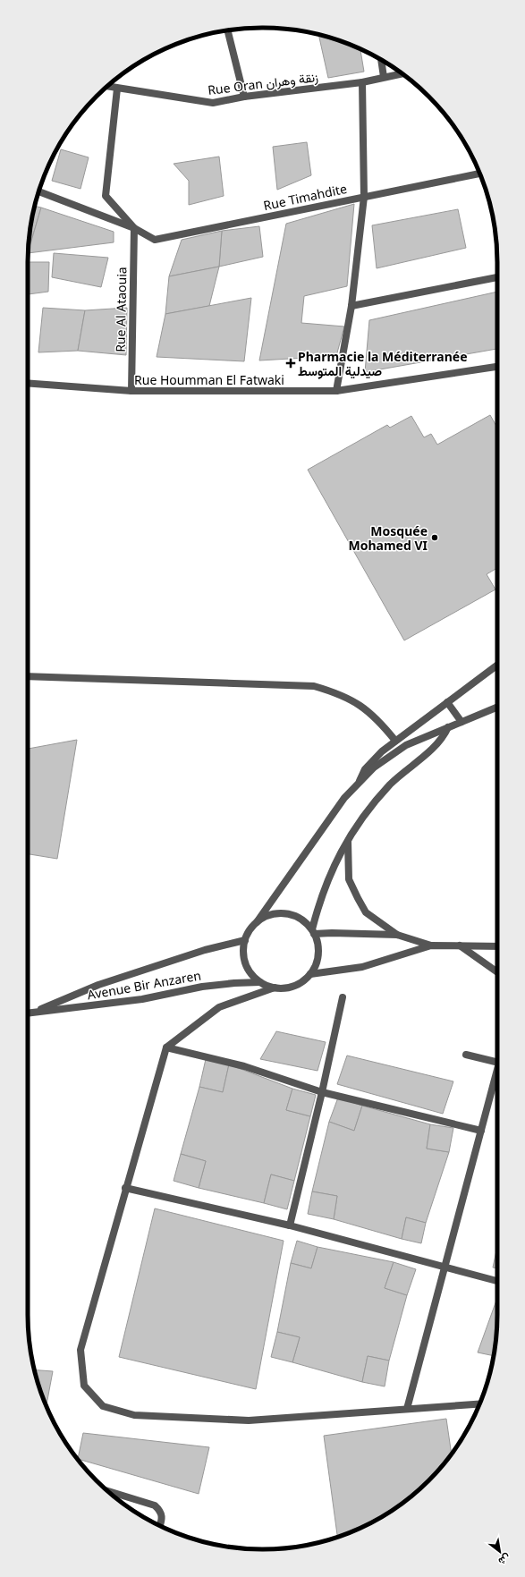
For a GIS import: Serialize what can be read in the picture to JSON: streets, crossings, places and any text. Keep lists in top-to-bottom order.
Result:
{
  "streets": {
    "street": [
      "Rue Oran زنقة وهران",
      "Rue Timahdite",
      "Rue Al Ataouia",
      "Rue Houmman El Fatwaki",
      "Avenue Bir Anzaren"
    ]
  },
  "crossings": [
    ["Rue Timahdite", "Rue Al Ataouia"],
    ["Rue Al Ataouia", "Rue Houmman El Fatwaki"]
  ],
  "places": {
    "health": ["Pharmacie la Méditerranée صيدلية المتوسط"],
    "other": ["Mosquée Mohamed VI"]
  },
  "north": "bottom right"
}
